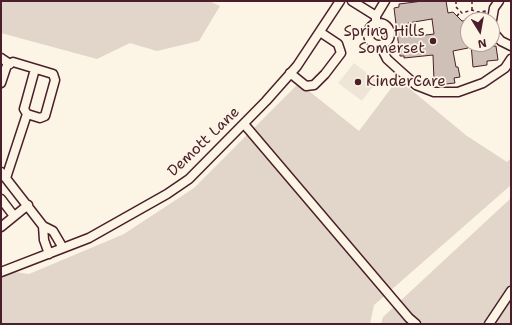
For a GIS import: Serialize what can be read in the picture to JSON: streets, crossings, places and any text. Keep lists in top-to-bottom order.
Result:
{
  "streets": {
    "street": ["Demott Lane"]
  },
  "places": ["Spring Hills Somerset", "KinderCare"],
  "north": "bottom"
}
